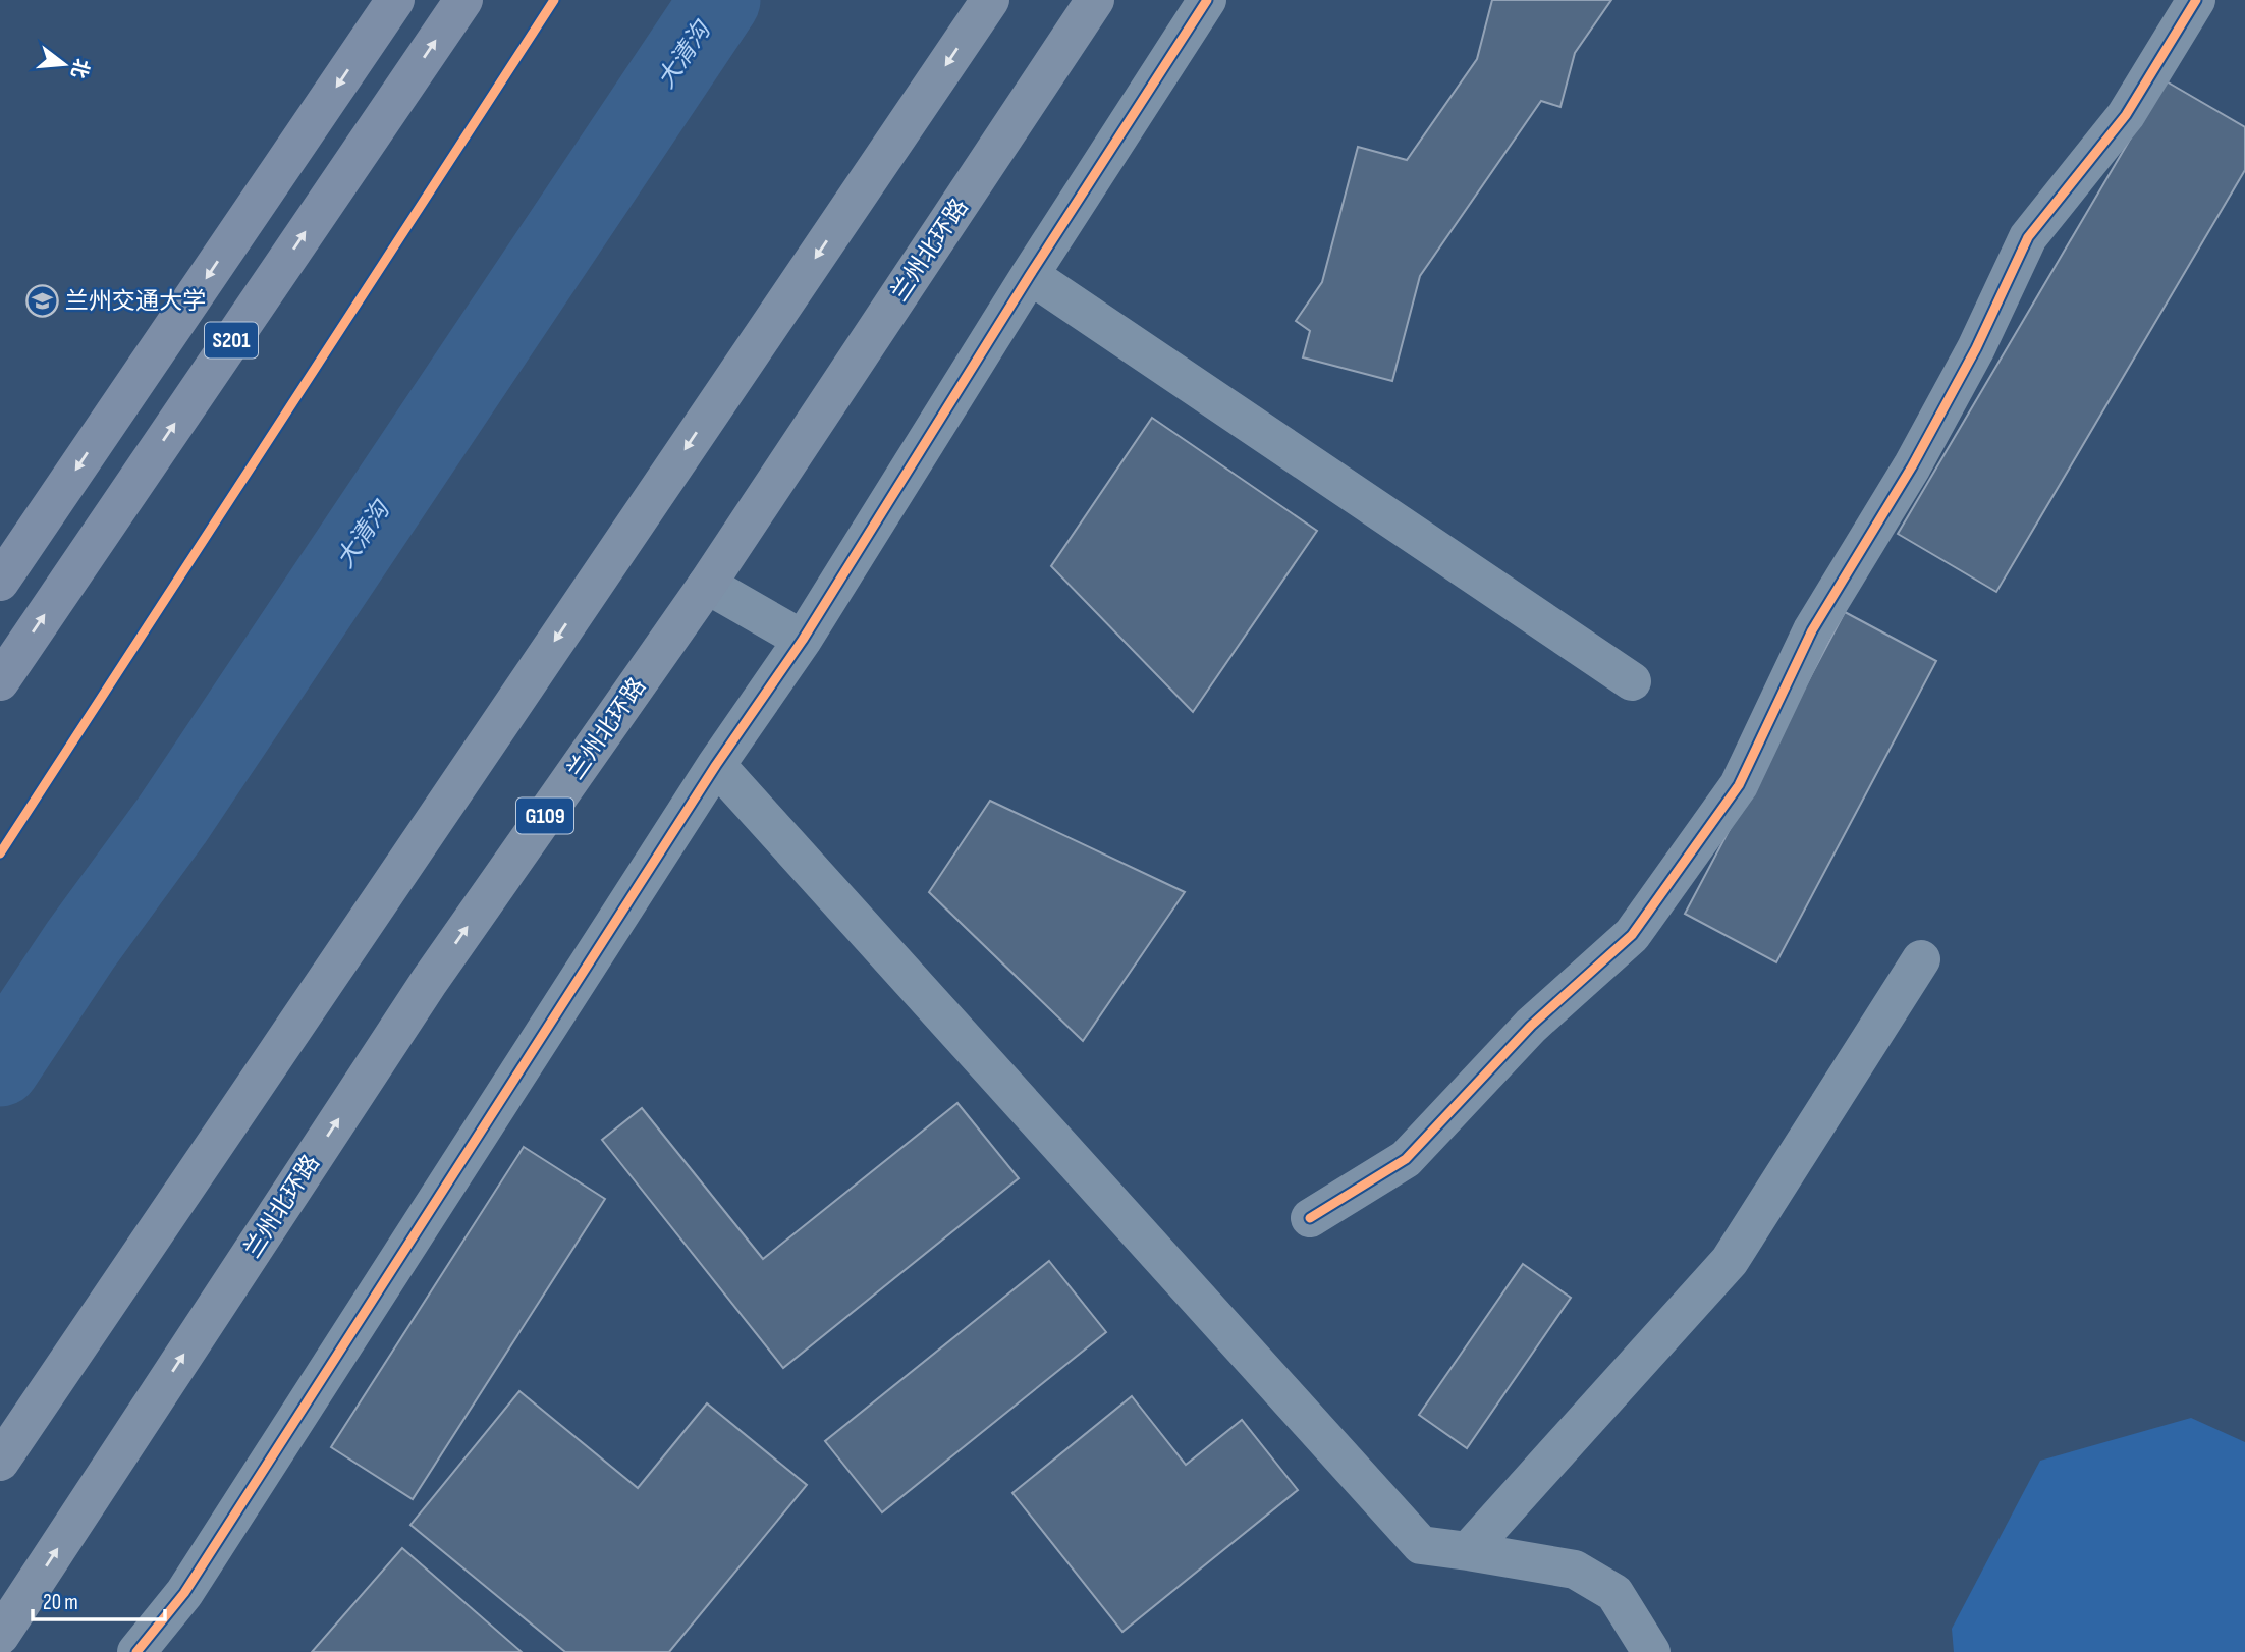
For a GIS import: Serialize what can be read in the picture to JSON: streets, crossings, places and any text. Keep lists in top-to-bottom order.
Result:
{
  "streets": {
    "highway": ["兰州北环路", "G109"],
    "main road": ["S201"]
  },
  "water": ["大清沟"],
  "places": {
    "school or university": ["兰州交通大学"]
  },
  "scale_bar": "20 m",
  "north": "right"
}
